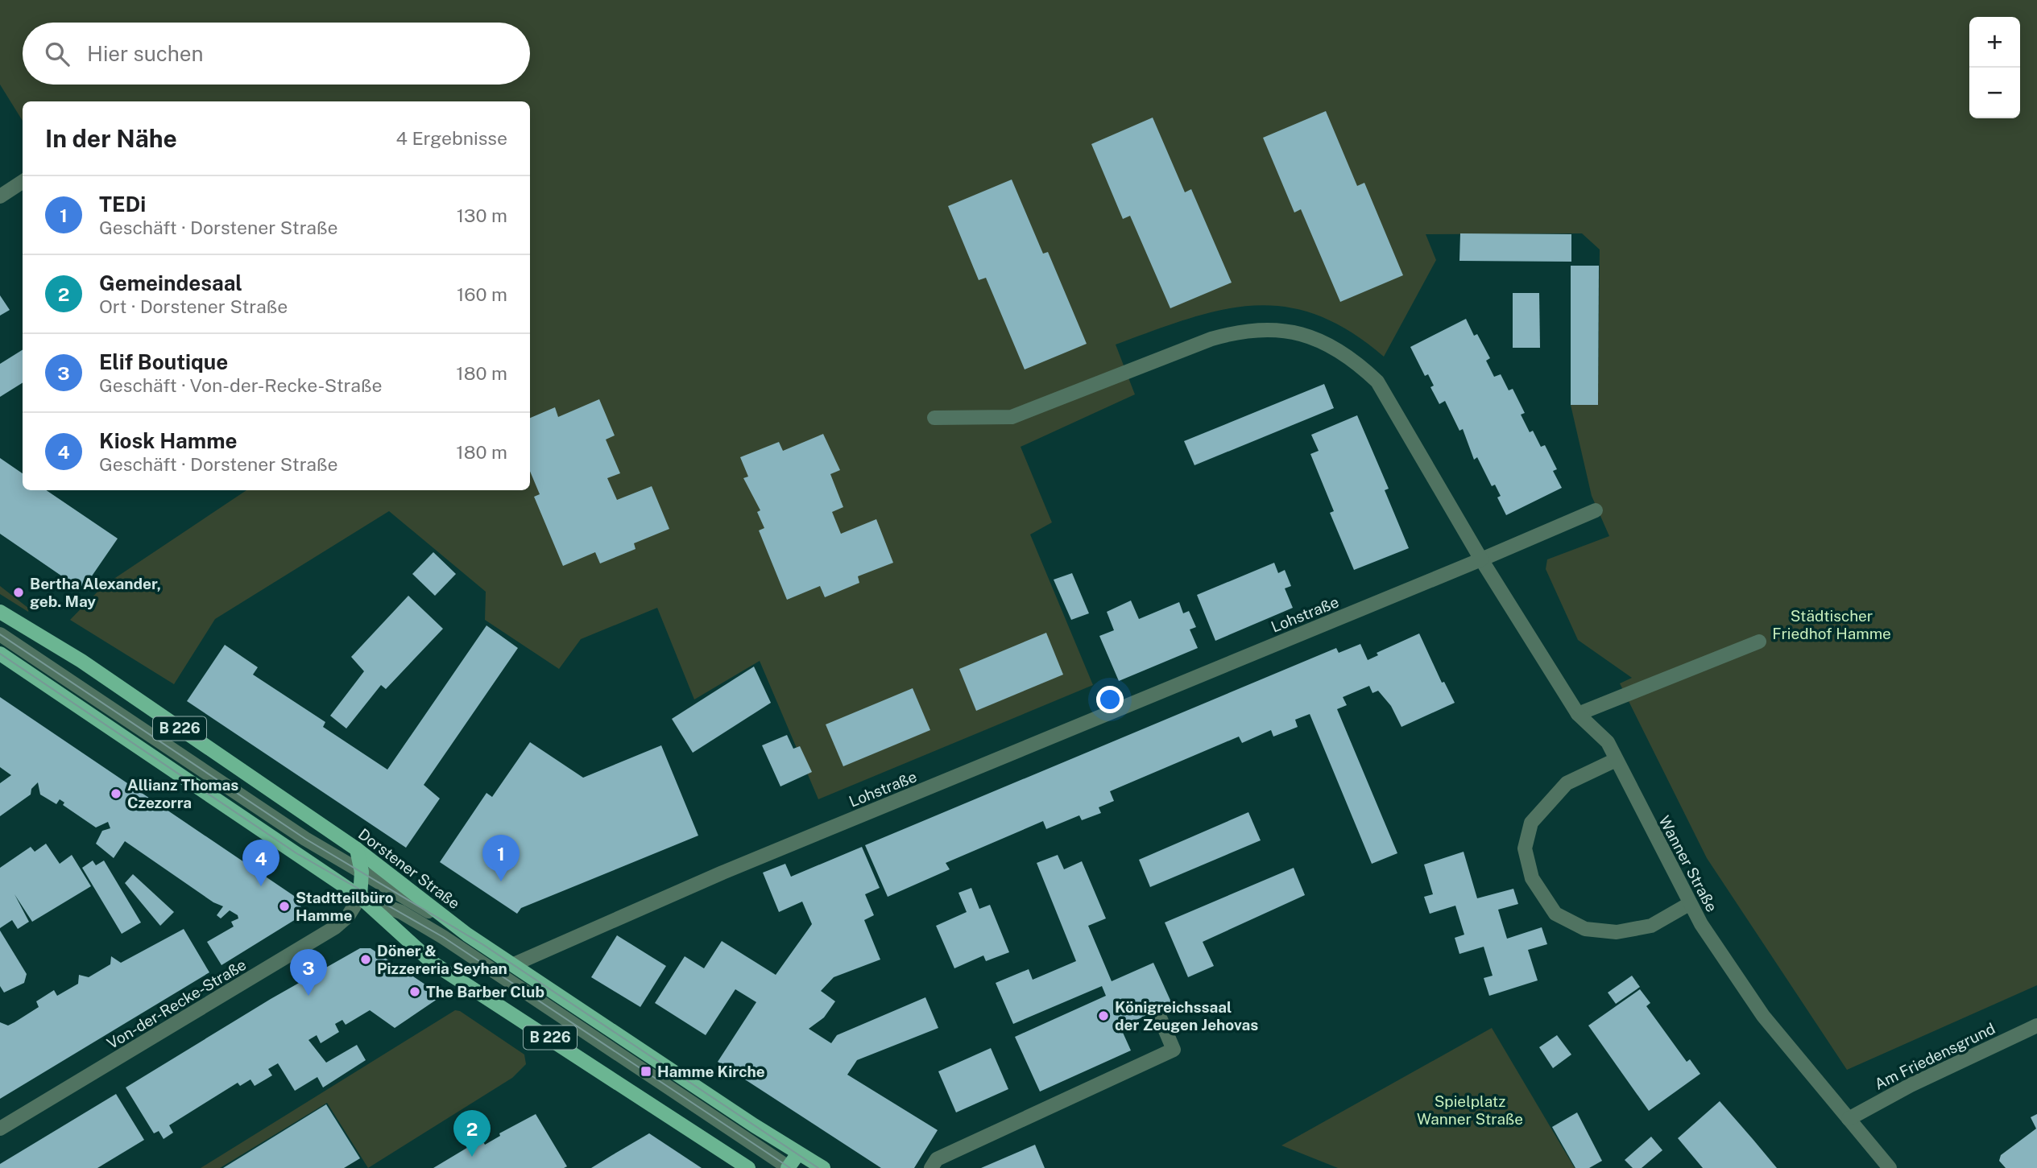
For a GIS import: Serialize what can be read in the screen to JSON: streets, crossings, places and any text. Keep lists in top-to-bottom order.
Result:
{
  "streets": {
    "main road": ["B 226", "Dorstener Straße"],
    "street": [
      "Lohstraße",
      "Wanner Straße",
      "Von-der-Recke-Straße",
      "Am Friedensgrund"
    ]
  },
  "crossings": [
    ["Lohstraße", "Wanner Straße"],
    ["Lohstraße", "Dorstener Straße"],
    ["B 226", "Von-der-Recke-Straße"],
    ["Wanner Straße", "Am Friedensgrund"]
  ],
  "parks": ["Städtischer Friedhof Hamme", "Spielplatz Wanner Straße"],
  "places": {
    "other": [
      "Bertha Alexander, geb. May",
      "Allianz Thomas Czezorra",
      "Stadtteilbüro Hamme",
      "Döner & Pizzereria Seyhan",
      "The Barber Club",
      "Königreichssaal der Zeugen Jehovas"
    ],
    "transit": ["Hamme Kirche"]
  },
  "page": {
    "map_buttons": ["+", "−"],
    "search": "Hier suchen",
    "heading": ["In der Nähe", "4 Ergebnisse"],
    "list": [
      {
        "mark": "1",
        "name": "TEDi",
        "note": "Geschäft · Dorstener Straße",
        "value": "130 m"
      },
      {
        "mark": "2",
        "name": "Gemeindesaal",
        "note": "Ort · Dorstener Straße",
        "value": "160 m"
      },
      {
        "mark": "3",
        "name": "Elif Boutique",
        "note": "Geschäft · Von-der-Recke-Straße",
        "value": "180 m"
      },
      {
        "mark": "4",
        "name": "Kiosk Hamme",
        "note": "Geschäft · Dorstener Straße",
        "value": "180 m"
      }
    ],
    "pins": [
      "1",
      "4",
      "3",
      "2"
    ]
  }
}
